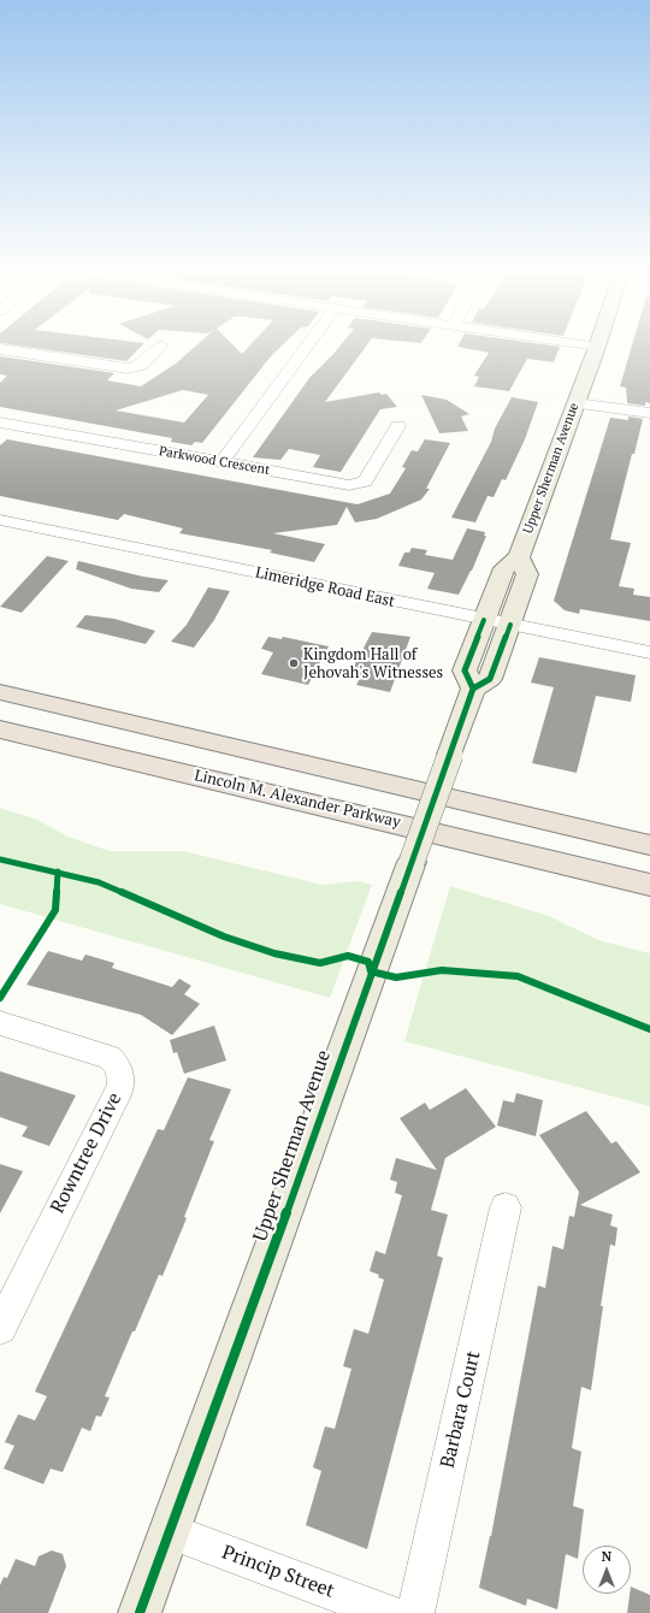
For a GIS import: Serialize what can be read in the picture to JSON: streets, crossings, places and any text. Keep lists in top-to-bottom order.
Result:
{
  "streets": {
    "highway": ["Lincoln M. Alexander Parkway"],
    "main road": ["Upper Sherman Avenue"],
    "street": [
      "Parkwood Crescent",
      "Limeridge Road East",
      "Rowntree Drive",
      "Barbara Court",
      "Princip Street"
    ]
  },
  "crossings": [
    ["Upper Sherman Avenue", "Limeridge Road East"],
    ["Upper Sherman Avenue", "Princip Street"]
  ],
  "places": ["Kingdom Hall of Jehovah's Witnesses"],
  "north": "top"
}
